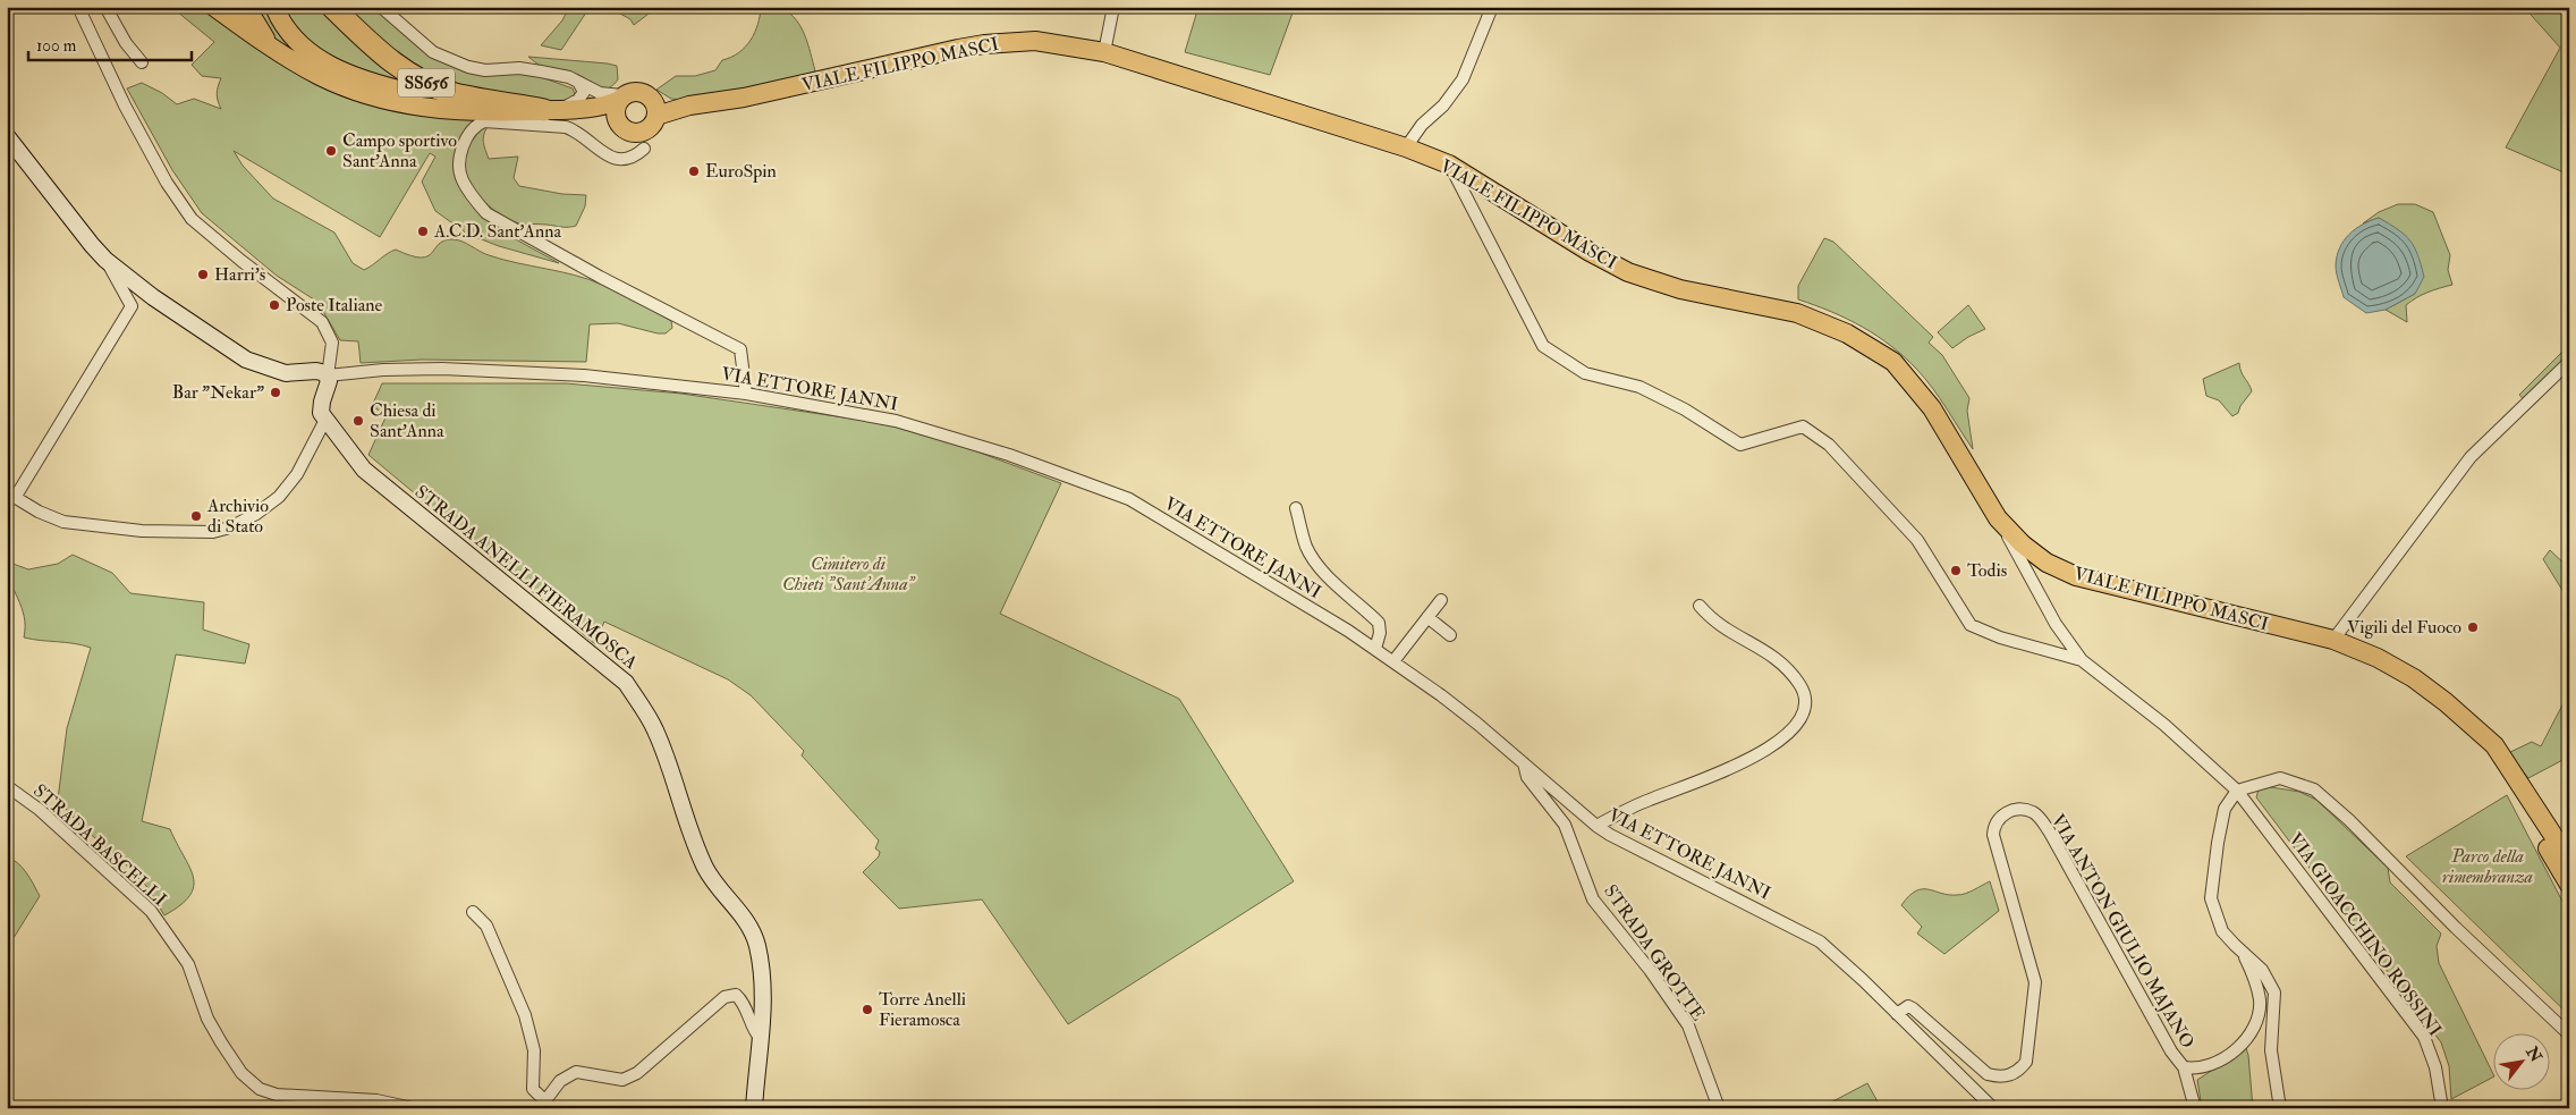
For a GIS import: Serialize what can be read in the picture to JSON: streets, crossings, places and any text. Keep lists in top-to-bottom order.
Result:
{
  "streets": {
    "highway": ["SS656"],
    "main road": ["VIALE FILIPPO MASCI"],
    "street": [
      "VIA ETTORE JANNI",
      "STRADA ANELLI FIERAMOSCA",
      "STRADA BASCELLI",
      "VIA ANTON GIULIO MAJANO",
      "VIA GIOACCHINO ROSSINI",
      "STRADA GROTTE"
    ]
  },
  "crossings": [
    ["VIA ETTORE JANNI", "VIA ANTON GIULIO MAJANO"],
    ["VIA ETTORE JANNI", "STRADA GROTTE"]
  ],
  "parks": ["Cimitero di Chieti \"Sant'Anna\"", "Parco della rimembranza"],
  "places": [
    "Campo sportivo Sant'Anna",
    "EuroSpin",
    "A.C.D. Sant'Anna",
    "Harri's",
    "Poste Italiane",
    "Bar \"Nekar\"",
    "Chiesa di Sant'Anna",
    "Archivio di Stato",
    "Todis",
    "Vigili del Fuoco",
    "Torre Anelli Fieramosca"
  ],
  "scale_bar": "100 m",
  "north": "top right"
}
